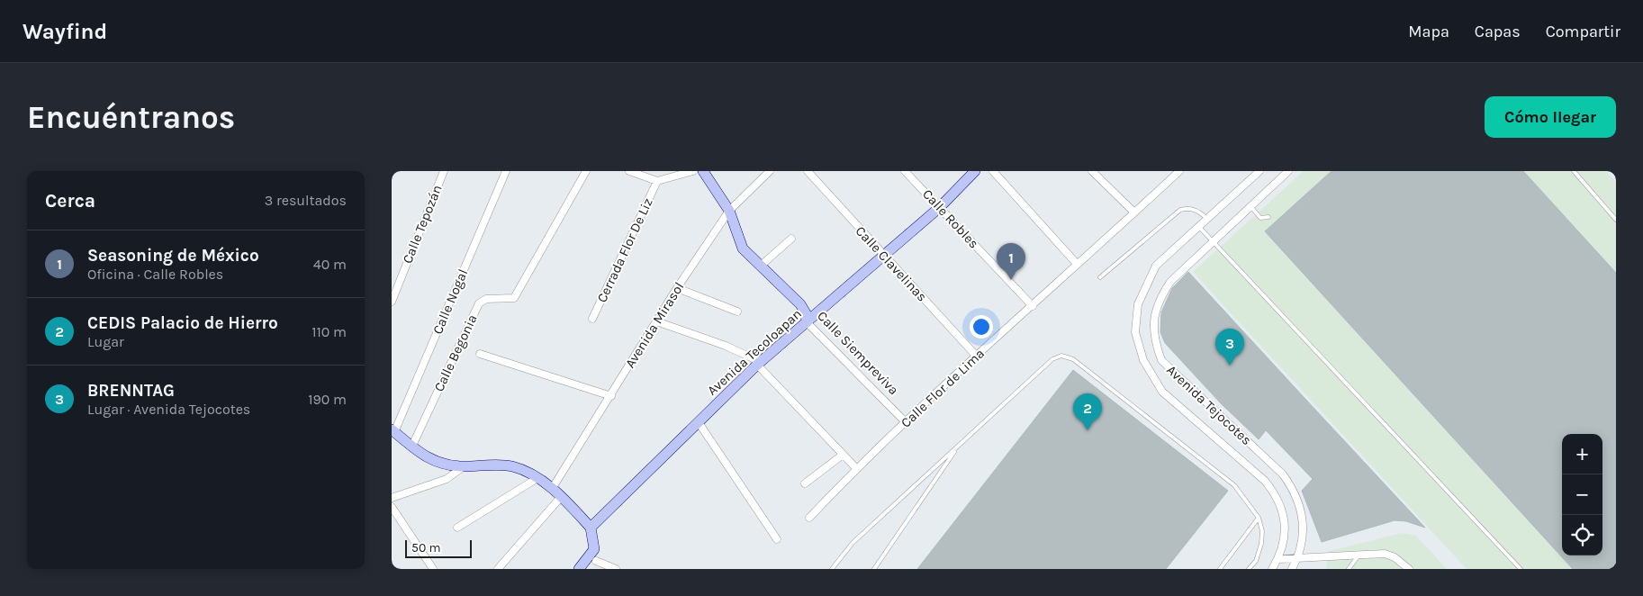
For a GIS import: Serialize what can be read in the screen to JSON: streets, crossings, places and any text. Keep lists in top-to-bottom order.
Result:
{
  "streets": {
    "street": [
      "Calle Robles",
      "Calle Tepozán",
      "Cerrada Flor De Liz",
      "Calle Clavelinas",
      "Calle Nogal",
      "Avenida Mirasol",
      "Avenida Tecoloapan",
      "Calle Begonia",
      "Calle Siempreviva",
      "Calle Flor de Lima",
      "Avenida Tejocotes"
    ]
  },
  "crossings": [
    ["Calle Robles", "Avenida Tecoloapan"],
    ["Calle Robles", "Calle Flor de Lima"],
    ["Calle Clavelinas", "Avenida Tecoloapan"],
    ["Calle Clavelinas", "Calle Flor de Lima"],
    ["Avenida Mirasol", "Calle Siempreviva"],
    ["Avenida Tecoloapan", "Calle Siempreviva"],
    ["Calle Siempreviva", "Calle Flor de Lima"]
  ],
  "scale_bar": "50 m",
  "page": {
    "header": "Wayfind",
    "nav": ["Mapa", "Capas", "Compartir"],
    "buttons": "Cómo llegar",
    "title": "Encuéntranos",
    "heading": ["Cerca", "3 resultados"],
    "list": [
      {
        "mark": "1",
        "name": "Seasoning de México",
        "note": "Oficina · Calle Robles",
        "value": "40 m"
      },
      {
        "mark": "2",
        "name": "CEDIS Palacio de Hierro",
        "note": "Lugar",
        "value": "110 m"
      },
      {
        "mark": "3",
        "name": "BRENNTAG",
        "note": "Lugar · Avenida Tejocotes",
        "value": "190 m"
      }
    ],
    "pins": ["1", "3", "2"],
    "map_buttons": ["+", "−"],
    "scale": "50 m"
  }
}
